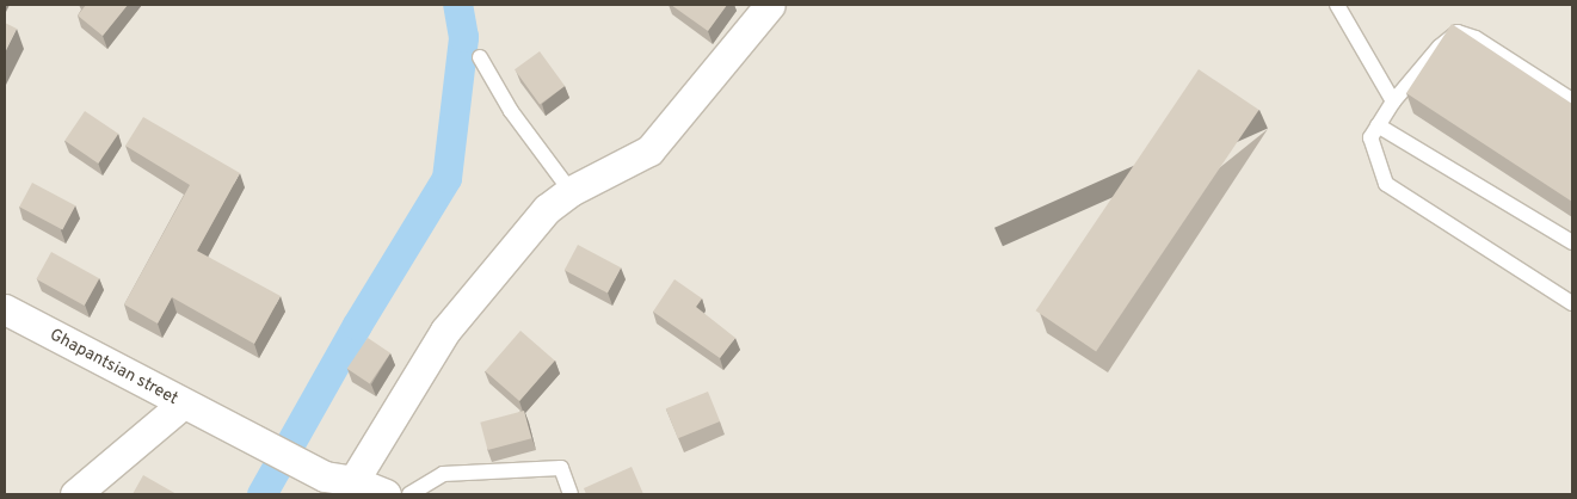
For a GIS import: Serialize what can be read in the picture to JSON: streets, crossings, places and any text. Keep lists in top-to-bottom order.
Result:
{
  "streets": {
    "street": ["Ghapantsian street"]
  }
}
